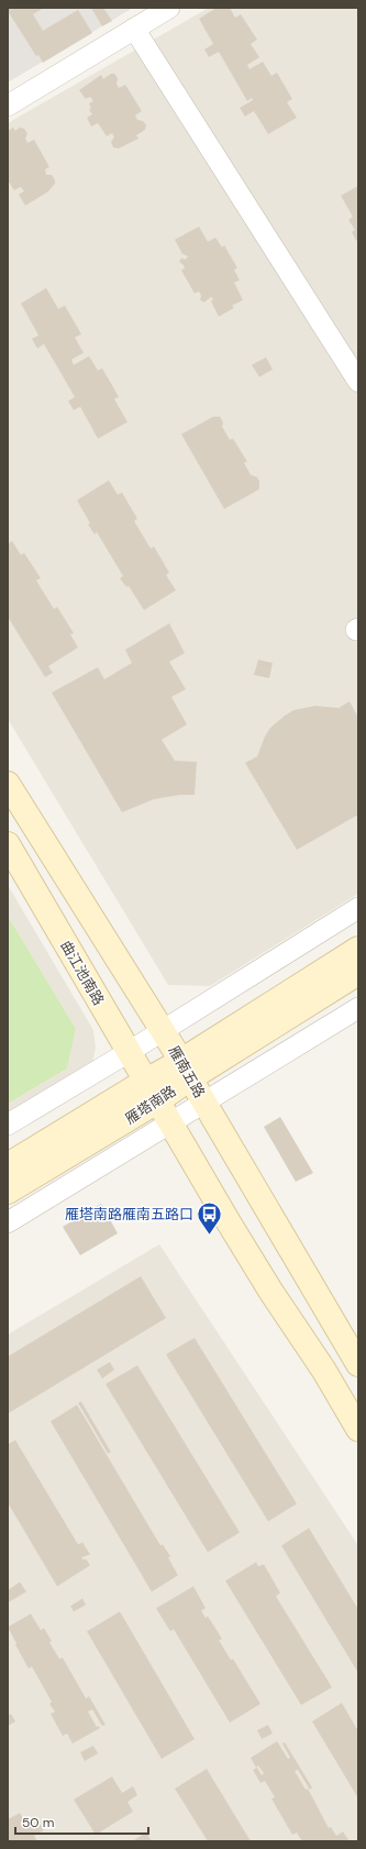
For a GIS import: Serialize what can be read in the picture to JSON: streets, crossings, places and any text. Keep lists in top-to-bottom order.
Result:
{
  "streets": {
    "main road": ["曲江池南路", "雁南五路", "雁塔南路"]
  },
  "crossings": [
    ["曲江池南路", "雁塔南路"],
    ["雁南五路", "雁塔南路"]
  ],
  "places": {
    "bus stop": ["雁塔南路雁南五路口"]
  },
  "scale_bar": "50 m"
}
